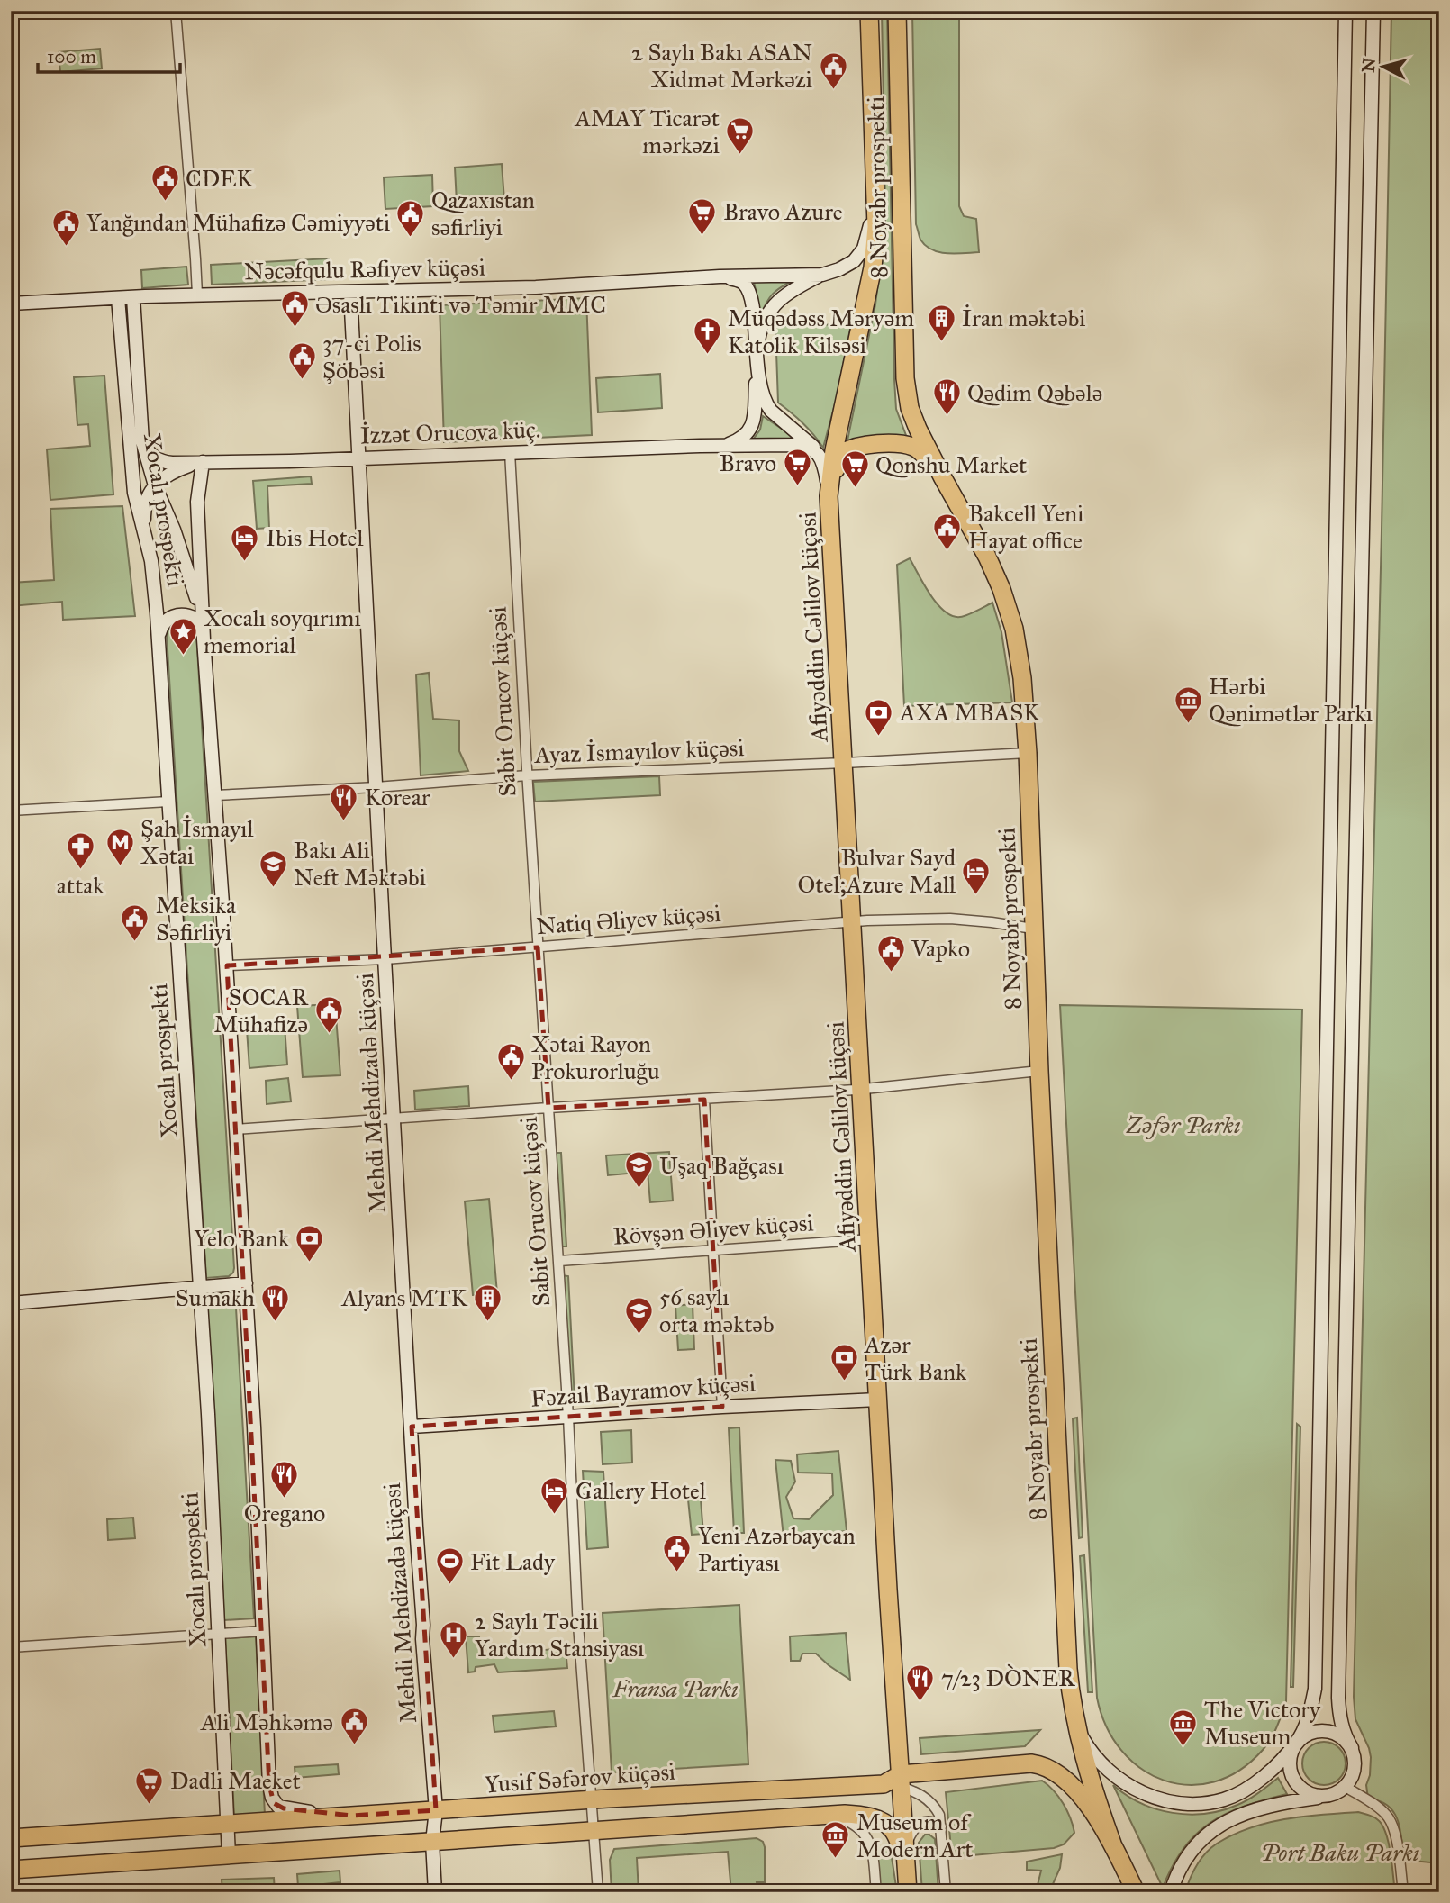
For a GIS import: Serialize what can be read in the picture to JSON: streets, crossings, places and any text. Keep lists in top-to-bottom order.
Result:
{
  "streets": {
    "highway": ["8 Noyabr prospekti", "Afiyəddin Cəlilov küçəsi", "Yusif Səfərov küçəsi"],
    "main road": [
      "Nəcəfqulu Rəfiyev küçəsi",
      "İzzət Orucova küç.",
      "Xocalı prospekti",
      "Mehdi Mehdizadə küçəsi",
      "Fəzail Bayramov küçəsi"
    ],
    "street": [
      "Sabit Orucov küçəsi",
      "Ayaz İsmayılov küçəsi",
      "Natiq Əliyev küçəsi",
      "Rövşən Əliyev küçəsi"
    ]
  },
  "crossings": [
    ["8 Noyabr prospekti", "Afiyəddin Cəlilov küçəsi"],
    ["8 Noyabr prospekti", "Ayaz İsmayılov küçəsi"],
    ["8 Noyabr prospekti", "Natiq Əliyev küçəsi"],
    ["8 Noyabr prospekti", "Yusif Səfərov küçəsi"],
    ["Nəcəfqulu Rəfiyev küçəsi", "Xocalı prospekti"],
    ["Nəcəfqulu Rəfiyev küçəsi", "Mehdi Mehdizadə küçəsi"],
    ["İzzət Orucova küç.", "Xocalı prospekti"],
    ["İzzət Orucova küç.", "Sabit Orucov küçəsi"],
    ["İzzət Orucova küç.", "Mehdi Mehdizadə küçəsi"],
    ["Xocalı prospekti", "Ayaz İsmayılov küçəsi"],
    ["Xocalı prospekti", "Natiq Əliyev küçəsi"],
    ["Xocalı prospekti", "Yusif Səfərov küçəsi"],
    ["Afiyəddin Cəlilov küçəsi", "Ayaz İsmayılov küçəsi"],
    ["Afiyəddin Cəlilov küçəsi", "Natiq Əliyev küçəsi"],
    ["Afiyəddin Cəlilov küçəsi", "Rövşən Əliyev küçəsi"],
    ["Afiyəddin Cəlilov küçəsi", "Fəzail Bayramov küçəsi"],
    ["Afiyəddin Cəlilov küçəsi", "Yusif Səfərov küçəsi"],
    ["Sabit Orucov küçəsi", "Ayaz İsmayılov küçəsi"],
    ["Sabit Orucov küçəsi", "Natiq Əliyev küçəsi"],
    ["Sabit Orucov küçəsi", "Rövşən Əliyev küçəsi"],
    ["Sabit Orucov küçəsi", "Fəzail Bayramov küçəsi"],
    ["Sabit Orucov küçəsi", "Yusif Səfərov küçəsi"],
    ["Ayaz İsmayılov küçəsi", "Mehdi Mehdizadə küçəsi"],
    ["Natiq Əliyev küçəsi", "Mehdi Mehdizadə küçəsi"],
    ["Mehdi Mehdizadə küçəsi", "Fəzail Bayramov küçəsi"],
    ["Mehdi Mehdizadə küçəsi", "Yusif Səfərov küçəsi"]
  ],
  "parks": ["Zəfər Parkı", "Fransa Parkı", "Port Baku Parkı"],
  "places": {
    "public building": [
      "2 Saylı Bakı ASAN Xidmət Mərkəzi",
      "CDEK",
      "Qazaxıstan səfirliyi",
      "Yanğından Mühafizə Cəmiyyəti",
      "Əsaslı Tikinti və Təmir MMC",
      "37-ci Polis Şöbəsi",
      "Bakcell Yeni Hayat office",
      "Meksika Səfirliyi",
      "Vapko",
      "SOCAR Mühafizə",
      "Xətai Rayon Prokurorluğu",
      "Yeni Azərbaycan Partiyası",
      "Ali Məhkəmə"
    ],
    "supermarket": [
      "AMAY Ticarət mərkəzi",
      "Bravo Azure",
      "Bravo",
      "Qonshu Market",
      "Dadli Maeket"
    ],
    "building": ["İran məktəbi", "Alyans MTK"],
    "church": ["Müqədəss Məryəm Katolik Kilsəsi"],
    "restaurant": [
      "Qədim Qəbələ",
      "Korear",
      "Sumakh",
      "Oregano",
      "7/23 DÒNER"
    ],
    "hotel": ["Ibis Hotel", "Bulvar Sayd Otel;Azure Mall", "Gallery Hotel"],
    "place": ["Xocalı soyqırımı memorial"],
    "museum": ["Hərbi Qənimətlər Parkı", "The Victory Museum", "Museum of Modern Art"],
    "bank": ["AXA MBASK", "Yelo Bank", "Azәr Türk Bank"],
    "metro station": ["Şah İsmayıl Xətai"],
    "pharmacy": ["attak"],
    "school or university": ["Bakı Ali Neft Məktəbi", "Uşaq Bağçası", "56 saylı orta məktəb"],
    "sports": ["Fit Lady"],
    "hospital": ["2 Saylı Təcili Yardım Stansiyası"]
  },
  "scale_bar": "100 m",
  "north": "left"
}
